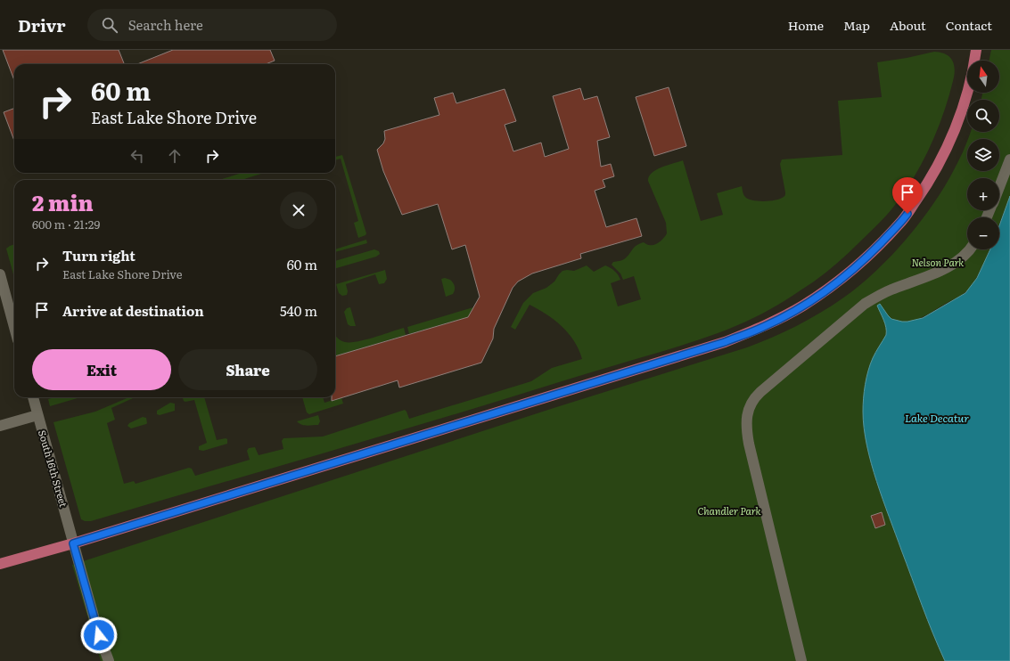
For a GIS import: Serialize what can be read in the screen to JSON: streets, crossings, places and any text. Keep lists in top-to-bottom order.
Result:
{
  "streets": {
    "street": ["South 16th Street"]
  },
  "water": ["Lake Decatur"],
  "parks": ["Nelson Park", "Chandler Park"],
  "north": "top",
  "page": {
    "header": "Drivr",
    "search": "Search here",
    "nav": [
      "Home",
      "Map",
      "About",
      "Contact"
    ],
    "map_buttons": ["+", "−"],
    "turn": ["60 m", "East Lake Shore Drive"],
    "heading": ["2 min", "600 m · 21:29"],
    "list": [
      {
        "name": "Turn right",
        "note": "East Lake Shore Drive",
        "value": "60 m"
      },
      {
        "name": "Arrive at destination",
        "value": "540 m"
      }
    ],
    "buttons": ["Exit", "Share"]
  }
}
